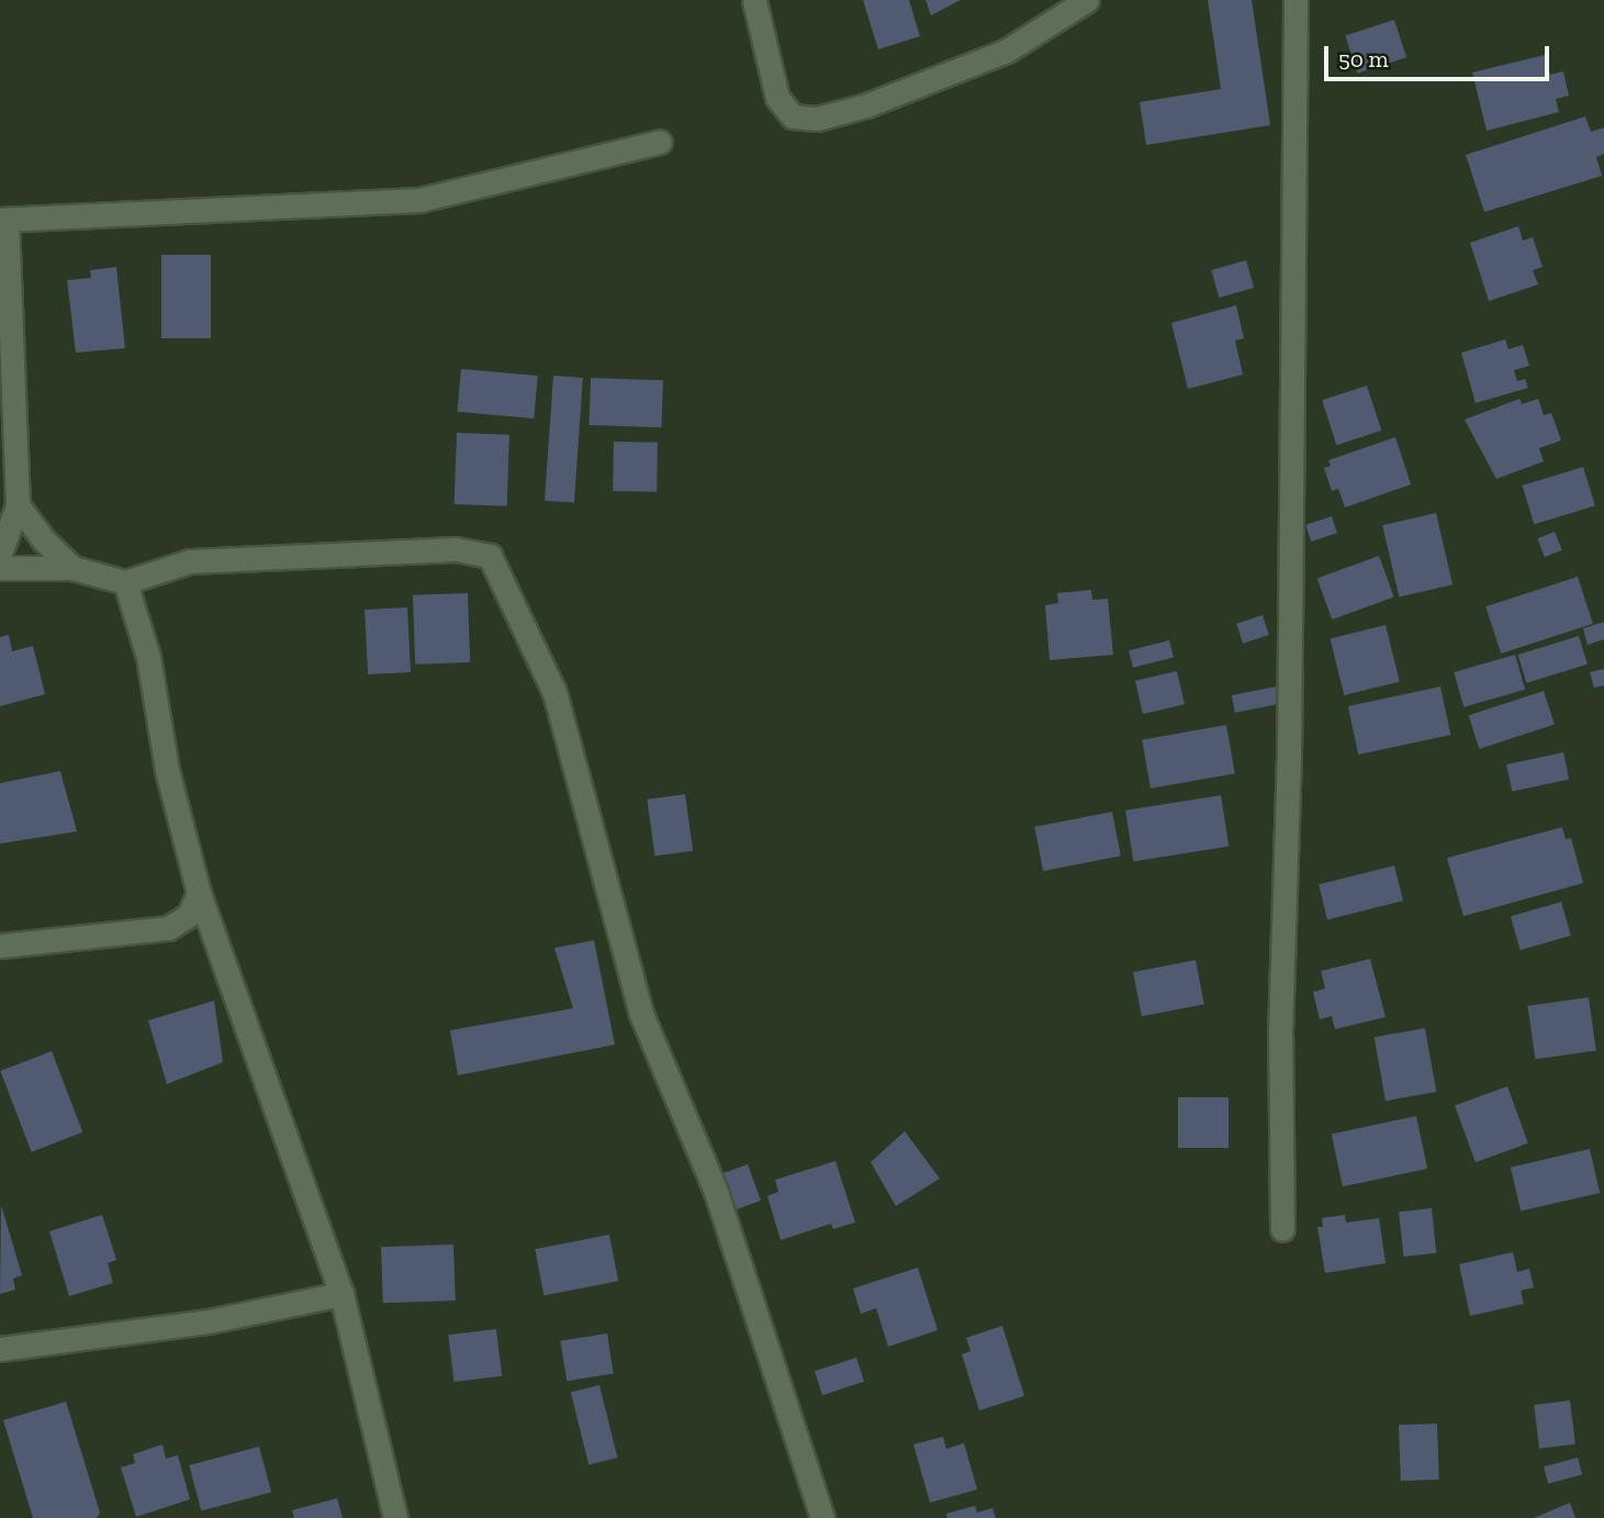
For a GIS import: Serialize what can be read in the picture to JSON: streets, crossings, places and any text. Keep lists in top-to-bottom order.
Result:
{
  "scale_bar": "50 m"
}
